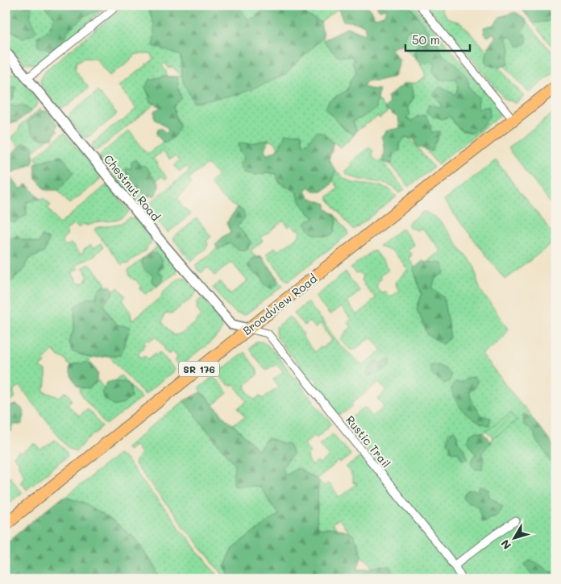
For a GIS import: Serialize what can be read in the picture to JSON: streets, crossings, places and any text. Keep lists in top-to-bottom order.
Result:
{
  "streets": {
    "main road": ["Broadview Road", "SR 176"],
    "street": ["Chestnut Road", "Rustic Trail"]
  },
  "crossings": [
    ["Chestnut Road", "Broadview Road"],
    ["Chestnut Road", "Rustic Trail"],
    ["Broadview Road", "Rustic Trail"]
  ],
  "scale_bar": "50 m",
  "north": "bottom left"
}
